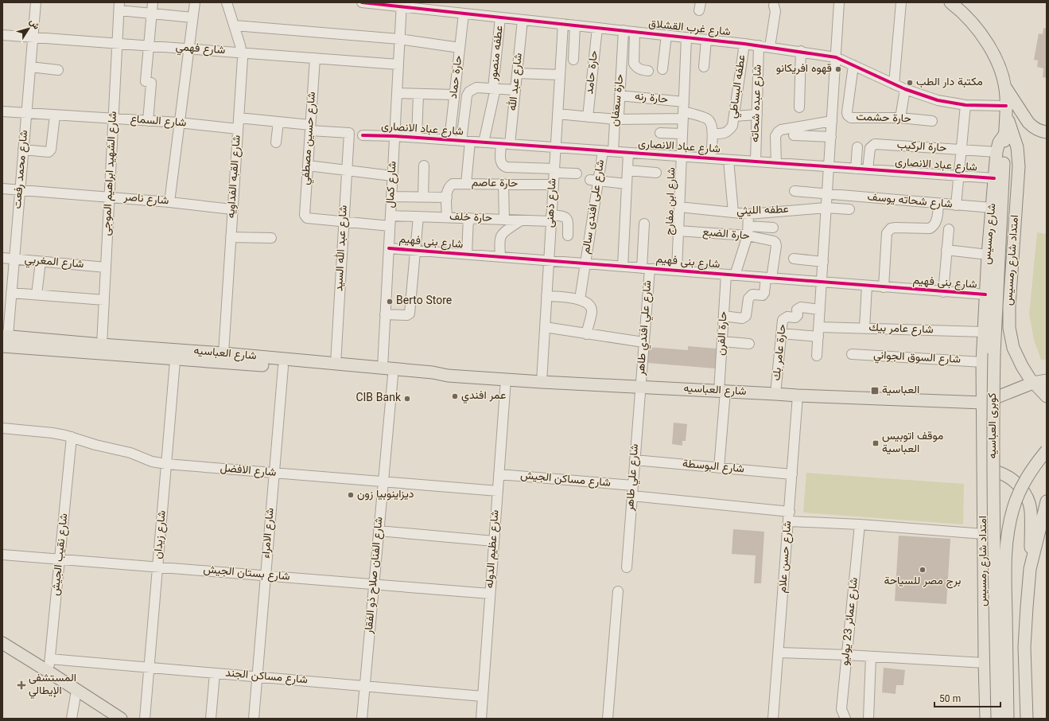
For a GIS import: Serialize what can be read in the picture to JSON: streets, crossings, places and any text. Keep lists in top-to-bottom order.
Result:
{
  "streets": {
    "main road": [
      "شارع رمسيس",
      "امتداد شارع رمسيس",
      "شارع العباسيه",
      "كوبرى العباسيه"
    ],
    "street": [
      "شارع غرب القشلاق",
      "شارع فهمي",
      "عطفه منصور",
      "حارة حامد",
      "حارة حماد",
      "شارع عبد الله",
      "عطفه البساطي",
      "حارة رنه",
      "حارة سعفان",
      "شارع عبده شحاته",
      "حارة حشمت",
      "شارع السماع",
      "شارع عباد الانصارى",
      "شارع حسين مصطفي",
      "حارة الركيب",
      "شارع محمد رفعت",
      "شارع الشهيد ابراهيم الموجى",
      "شارع القبه الفداويه",
      "حارة عاصم",
      "شارع كمال",
      "شارع ناصر",
      "شارع ابن مفارج",
      "شارع شحاته يوسف",
      "شارع ذهنى",
      "شارع على افندى سالم",
      "عطفه الليثي",
      "حارة خلف",
      "حارة الضبع",
      "شارع بنى فهيم",
      "شارع عبد الله السيد",
      "شارع المغربي",
      "شارع علي افندي طاهر",
      "شارع عامر بيك",
      "حارة الفرن",
      "حارة عامر بك",
      "شارع السوق الجواني",
      "شارع البوسطة",
      "شارع الافضل",
      "شارع علي طاهر",
      "شارع مساكن الجيش",
      "شارع الامراء",
      "شارع زيدان",
      "شارع عظيم الدوله",
      "شارع نقيب الجيش",
      "شارع حسن علام",
      "شارع بستان الجيش",
      "شارع الفنان صلاح ذو الفقار",
      "شارع عمائر 23 يوليو",
      "شارع مساكن الجند"
    ]
  },
  "crossings": [
    ["شارع غرب القشلاق", "عطفه منصور"],
    ["شارع غرب القشلاق", "حارة حامد"],
    ["شارع غرب القشلاق", "حارة حماد"],
    ["شارع غرب القشلاق", "شارع عبد الله"],
    ["شارع غرب القشلاق", "عطفه البساطي"],
    ["شارع غرب القشلاق", "حارة سعفان"],
    ["شارع غرب القشلاق", "شارع عبده شحاته"],
    ["شارع غرب القشلاق", "حارة حشمت"],
    ["شارع غرب القشلاق", "شارع كمال"],
    ["شارع غرب القشلاق", "شارع ابن مفارج"],
    ["شارع غرب القشلاق", "شارع ذهنى"],
    ["شارع غرب القشلاق", "شارع رمسيس"],
    ["شارع غرب القشلاق", "امتداد شارع رمسيس"],
    ["شارع فهمي", "شارع حسين مصطفي"],
    ["شارع فهمي", "شارع محمد رفعت"],
    ["شارع فهمي", "شارع الشهيد ابراهيم الموجى"],
    ["شارع فهمي", "شارع القبه الفداويه"],
    ["شارع فهمي", "شارع كمال"],
    ["عطفه منصور", "شارع عباد الانصارى"],
    ["حارة حماد", "شارع عباد الانصارى"],
    ["شارع عبد الله", "شارع عباد الانصارى"],
    ["شارع عبد الله", "شارع ذهنى"],
    ["حارة رنه", "حارة سعفان"],
    ["حارة رنه", "شارع ابن مفارج"],
    ["حارة سعفان", "شارع عباد الانصارى"],
    ["شارع عبده شحاته", "شارع عباد الانصارى"],
    ["شارع السماع", "شارع محمد رفعت"],
    ["شارع السماع", "شارع الشهيد ابراهيم الموجى"],
    ["شارع السماع", "شارع القبه الفداويه"],
    ["شارع عباد الانصارى", "حارة الركيب"],
    ["شارع عباد الانصارى", "شارع كمال"],
    ["شارع عباد الانصارى", "شارع ابن مفارج"],
    ["شارع عباد الانصارى", "شارع ذهنى"],
    ["شارع عباد الانصارى", "شارع على افندى سالم"],
    ["شارع عباد الانصارى", "شارع رمسيس"],
    ["شارع حسين مصطفي", "شارع عبد الله السيد"],
    ["حارة الركيب", "شارع رمسيس"],
    ["شارع محمد رفعت", "شارع ناصر"],
    ["شارع محمد رفعت", "شارع المغربي"],
    ["شارع محمد رفعت", "شارع العباسيه"],
    ["شارع الشهيد ابراهيم الموجى", "شارع ناصر"],
    ["شارع الشهيد ابراهيم الموجى", "شارع المغربي"],
    ["شارع الشهيد ابراهيم الموجى", "شارع العباسيه"],
    ["شارع القبه الفداويه", "شارع ناصر"],
    ["شارع القبه الفداويه", "شارع العباسيه"],
    ["حارة عاصم", "شارع ذهنى"],
    ["حارة عاصم", "حارة خلف"],
    ["شارع كمال", "حارة خلف"],
    ["شارع كمال", "شارع بنى فهيم"],
    ["شارع كمال", "شارع العباسيه"],
    ["شارع ابن مفارج", "عطفه الليثي"],
    ["شارع ابن مفارج", "حارة الضبع"],
    ["شارع ابن مفارج", "شارع بنى فهيم"],
    ["شارع شحاته يوسف", "شارع رمسيس"],
    ["شارع ذهنى", "حارة خلف"],
    ["شارع ذهنى", "شارع بنى فهيم"],
    ["شارع ذهنى", "شارع العباسيه"],
    ["شارع على افندى سالم", "شارع بنى فهيم"],
    ["عطفه الليثي", "حارة الفرن"],
    ["شارع رمسيس", "شارع بنى فهيم"],
    ["شارع رمسيس", "امتداد شارع رمسيس"],
    ["شارع رمسيس", "شارع عامر بيك"],
    ["شارع رمسيس", "شارع العباسيه"],
    ["شارع رمسيس", "شارع السوق الجواني"],
    ["شارع رمسيس", "كوبرى العباسيه"],
    ["حارة الضبع", "شارع بنى فهيم"],
    ["حارة الضبع", "حارة الفرن"],
    ["شارع بنى فهيم", "شارع علي افندي طاهر"],
    ["شارع بنى فهيم", "حارة الفرن"],
    ["شارع عبد الله السيد", "شارع العباسيه"],
    ["امتداد شارع رمسيس", "شارع العباسيه"],
    ["شارع علي افندي طاهر", "شارع العباسيه"],
    ["شارع علي افندي طاهر", "شارع علي طاهر"],
    ["شارع عامر بيك", "حارة عامر بك"],
    ["حارة الفرن", "شارع العباسيه"],
    ["حارة الفرن", "شارع البوسطة"],
    ["حارة عامر بك", "شارع العباسيه"],
    ["شارع العباسيه", "شارع علي طاهر"],
    ["شارع العباسيه", "شارع الامراء"],
    ["شارع العباسيه", "شارع زيدان"],
    ["شارع العباسيه", "شارع عظيم الدوله"],
    ["شارع العباسيه", "شارع حسن علام"],
    ["شارع العباسيه", "شارع الفنان صلاح ذو الفقار"],
    ["شارع البوسطة", "شارع علي طاهر"],
    ["شارع البوسطة", "شارع حسن علام"],
    ["شارع الافضل", "شارع الامراء"],
    ["شارع الافضل", "شارع زيدان"],
    ["شارع الافضل", "شارع عظيم الدوله"],
    ["شارع الافضل", "شارع نقيب الجيش"],
    ["شارع الافضل", "شارع الفنان صلاح ذو الفقار"],
    ["شارع علي طاهر", "شارع مساكن الجيش"],
    ["شارع مساكن الجيش", "شارع عظيم الدوله"],
    ["شارع الامراء", "شارع بستان الجيش"],
    ["شارع الامراء", "شارع مساكن الجند"],
    ["شارع زيدان", "شارع بستان الجيش"],
    ["شارع زيدان", "شارع مساكن الجند"],
    ["شارع عظيم الدوله", "شارع بستان الجيش"],
    ["شارع عظيم الدوله", "شارع مساكن الجند"],
    ["شارع نقيب الجيش", "شارع بستان الجيش"],
    ["شارع نقيب الجيش", "شارع مساكن الجند"],
    ["شارع بستان الجيش", "شارع الفنان صلاح ذو الفقار"],
    ["شارع الفنان صلاح ذو الفقار", "شارع مساكن الجند"]
  ],
  "places": {
    "other": [
      "قهوه افريكانو",
      "مكتبة دار الطب",
      "Berto Store",
      "عمر افندي",
      "CIB Bank",
      "ديزاينوبيا زون",
      "برج مصر للسياحة"
    ],
    "transit": ["العباسية", "موقف اتوبيس العباسية"],
    "health": ["المستشفى الإيطالي"]
  },
  "scale_bar": "50 m",
  "north": "top right"
}
